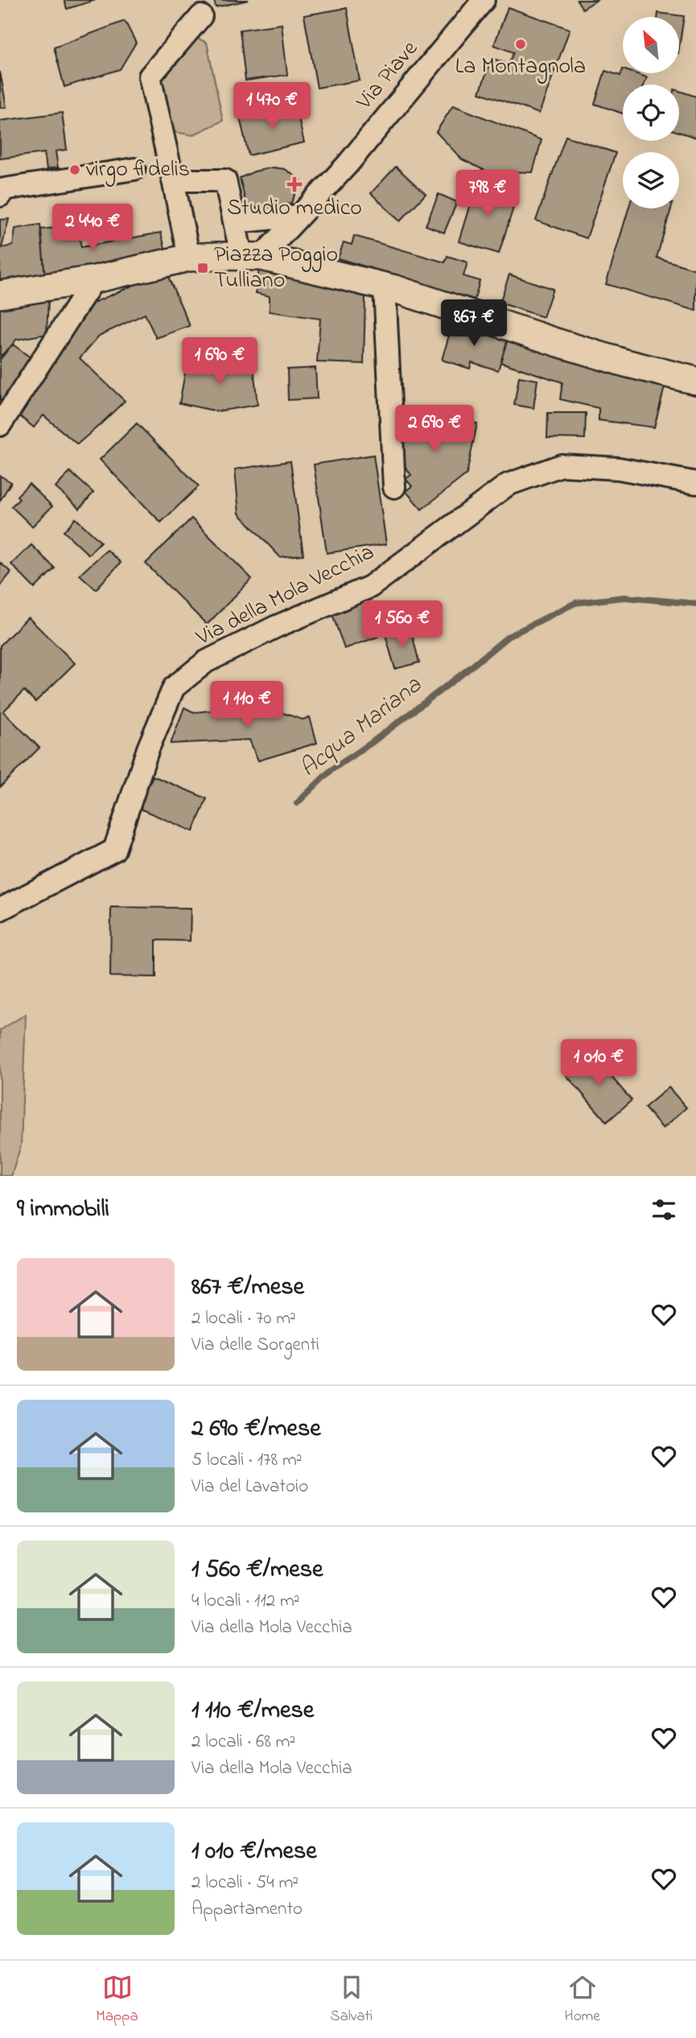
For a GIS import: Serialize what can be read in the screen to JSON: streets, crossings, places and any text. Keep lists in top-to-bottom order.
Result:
{
  "streets": {
    "street": ["Via Piave", "Via della Mola Vecchia"]
  },
  "water": ["Acqua Mariana"],
  "places": {
    "other": ["La Montagnola", "virgo fidelis"],
    "health": ["Studio medico"],
    "transit": ["Piazza Poggio Tulliano"]
  },
  "north": "top left",
  "page": {
    "price": [
      "1 470 €",
      "798 €",
      "2 440 €",
      "867 €",
      "1 690 €",
      "2 690 €",
      "1 560 €",
      "1 110 €",
      "1 010 €"
    ],
    "heading": "9 immobili",
    "list": [
      {
        "name": "867 €/mese",
        "note": "2 locali · 70 m² · Via delle Sorgenti"
      },
      {
        "name": "2 690 €/mese",
        "note": "5 locali · 178 m² · Via del Lavatoio"
      },
      {
        "name": "1 560 €/mese",
        "note": "4 locali · 112 m² · Via della Mola Vecchia"
      },
      {
        "name": "1 110 €/mese",
        "note": "2 locali · 68 m² · Via della Mola Vecchia"
      },
      {
        "name": "1 010 €/mese",
        "note": "2 locali · 54 m² · Appartamento"
      }
    ],
    "tabs": ["Mappa", "Salvati", "Home"]
  }
}
